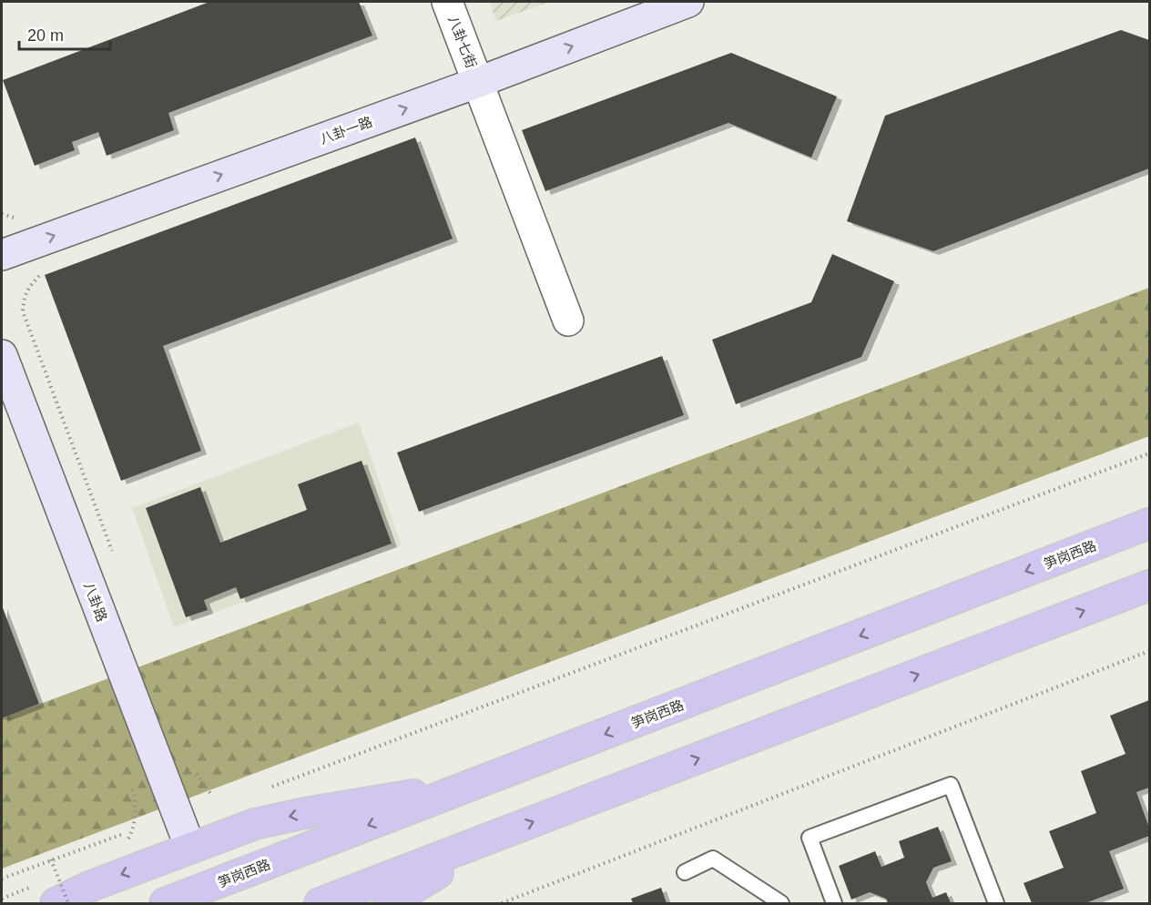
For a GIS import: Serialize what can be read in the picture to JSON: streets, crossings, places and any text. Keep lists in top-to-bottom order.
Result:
{
  "streets": {
    "main road": ["笋岗西路"],
    "street": ["八卦七街", "八卦一路", "八卦路"]
  },
  "crossings": [
    ["八卦七街", "八卦一路"]
  ],
  "one_way": ["八卦一路"],
  "scale_bar": "20 m"
}
